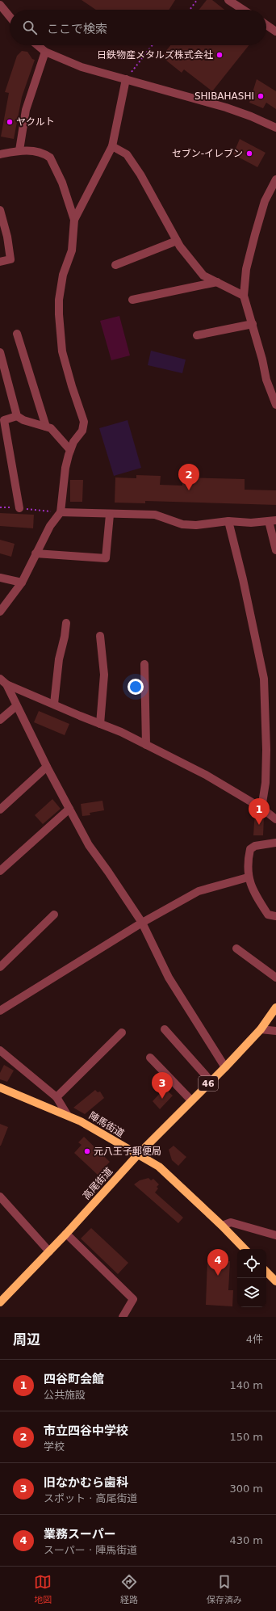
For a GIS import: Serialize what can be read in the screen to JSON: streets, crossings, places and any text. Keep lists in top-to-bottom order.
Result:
{
  "streets": {
    "main road": ["46", "陣馬街道", "高尾街道"]
  },
  "crossings": [
    ["陣馬街道", "高尾街道"]
  ],
  "places": [
    "日鉄物産メタルズ株式会社",
    "SHIBAHASHI",
    "ヤクルト",
    "セブン-イレブン",
    "元八王子郵便局"
  ],
  "page": {
    "search": "ここで検索",
    "pins": [
      "2",
      "1",
      "3",
      "4"
    ],
    "heading": ["周辺", "4件"],
    "list": [
      {
        "mark": "1",
        "name": "四谷町会館",
        "note": "公共施設",
        "value": "140 m"
      },
      {
        "mark": "2",
        "name": "市立四谷中学校",
        "note": "学校",
        "value": "150 m"
      },
      {
        "mark": "3",
        "name": "旧なかむら歯科",
        "note": "スポット · 高尾街道",
        "value": "300 m"
      },
      {
        "mark": "4",
        "name": "業務スーパー",
        "note": "スーパー · 陣馬街道",
        "value": "430 m"
      }
    ],
    "nav": ["地図", "経路", "保存済み"]
  }
}
